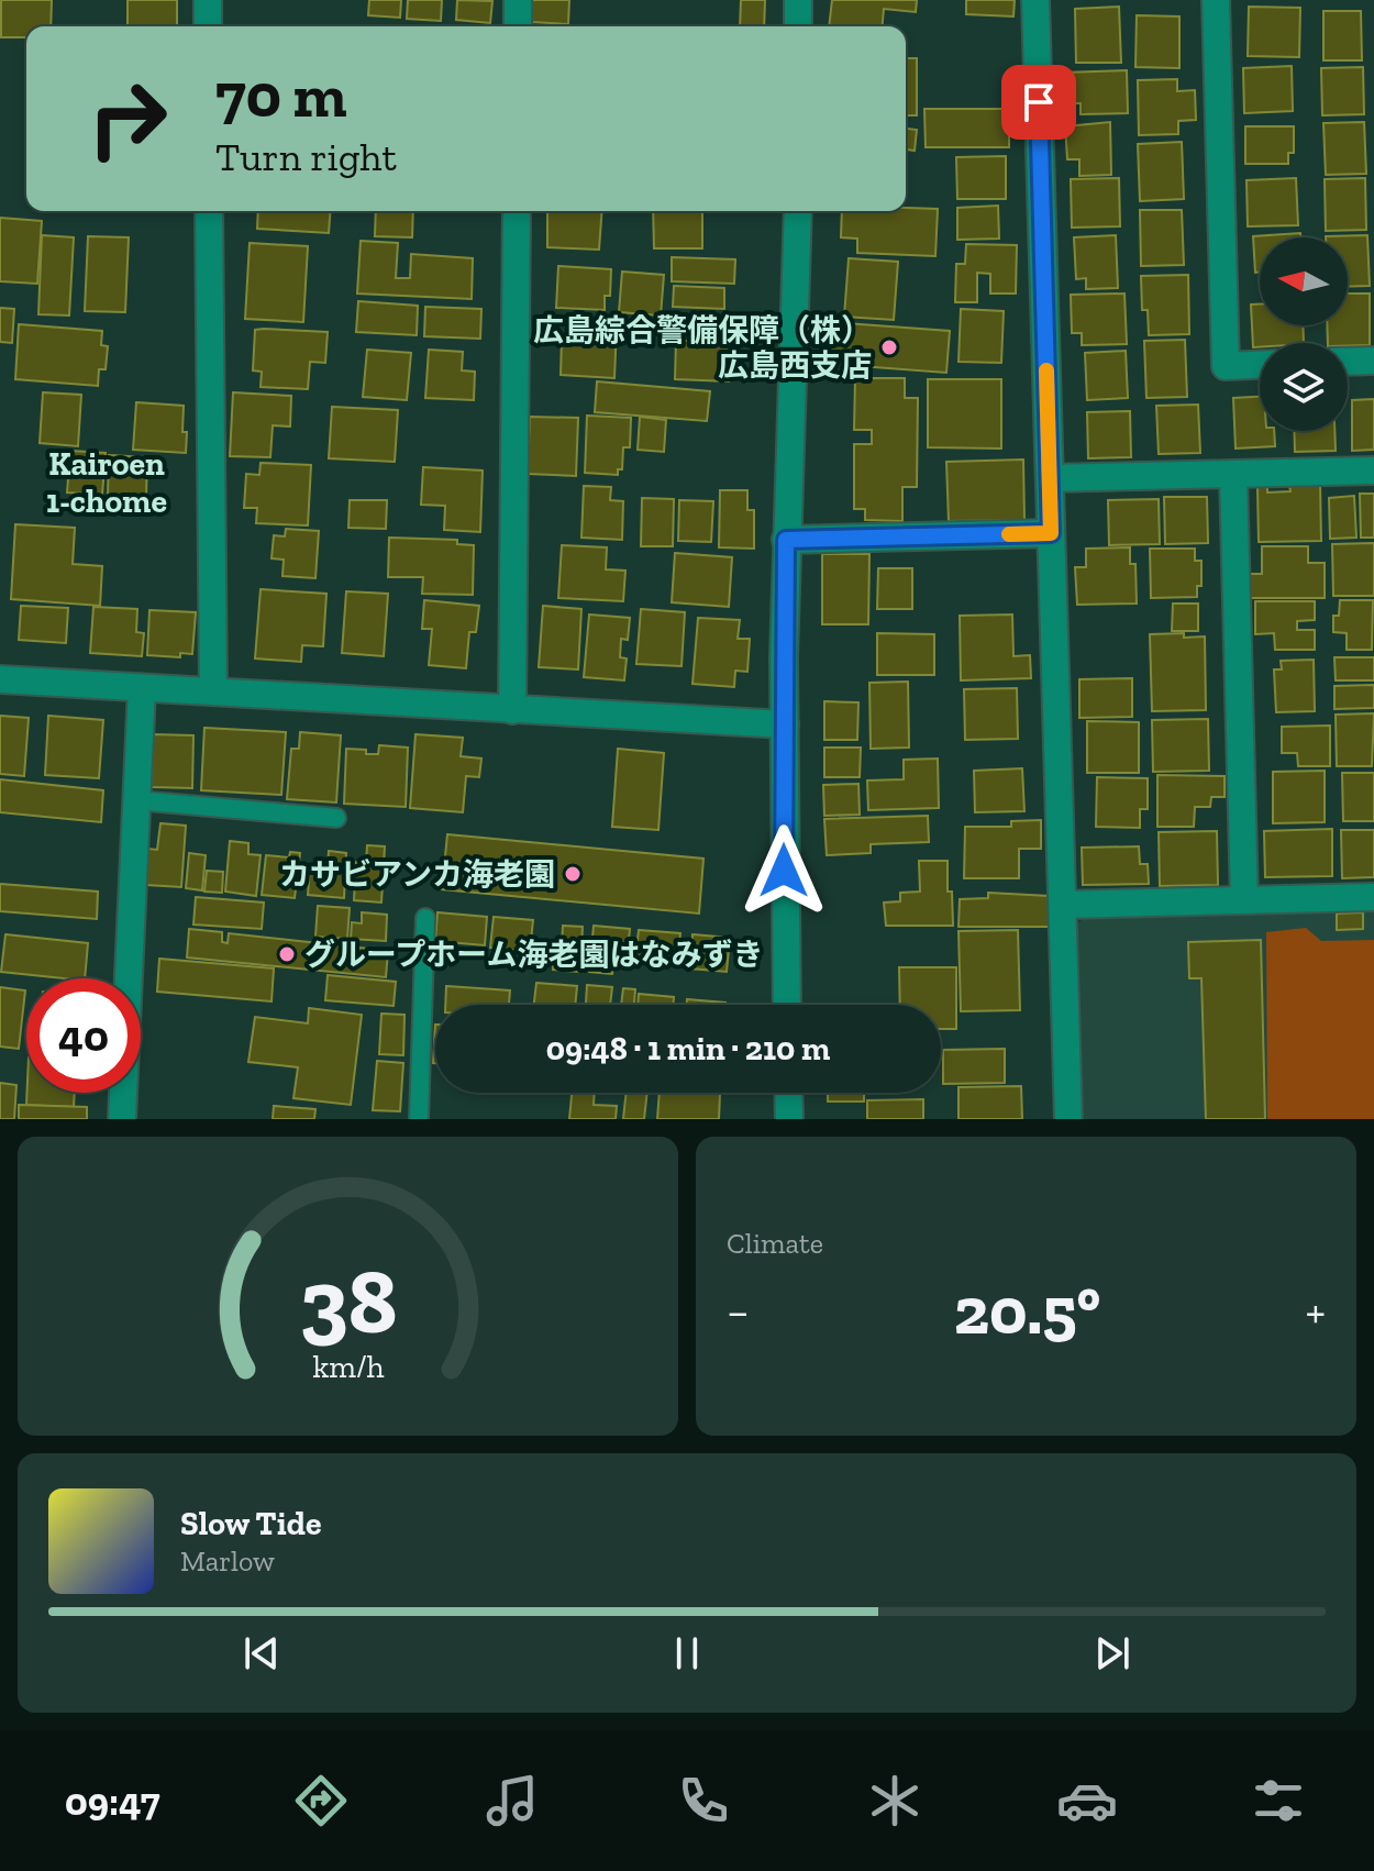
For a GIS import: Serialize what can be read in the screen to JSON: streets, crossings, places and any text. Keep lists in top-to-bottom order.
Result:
{
  "districts": ["Kairoen 1-chome"],
  "places": ["広島綜合警備保障（株） 広島西支店", "カサビアンカ海老園", "グループホーム海老園はなみずき"],
  "north": "left",
  "page": {
    "turn": ["70 m", "Turn right"],
    "limit": "40",
    "trip": "09:48 · 1 min · 210 m",
    "tile": "Climate",
    "heat": ["−", "20.5°", "+"],
    "song": ["Slow Tide", "Marlow"],
    "tabs": "09:47",
    "gauge": ["38", "km/h"]
  }
}
